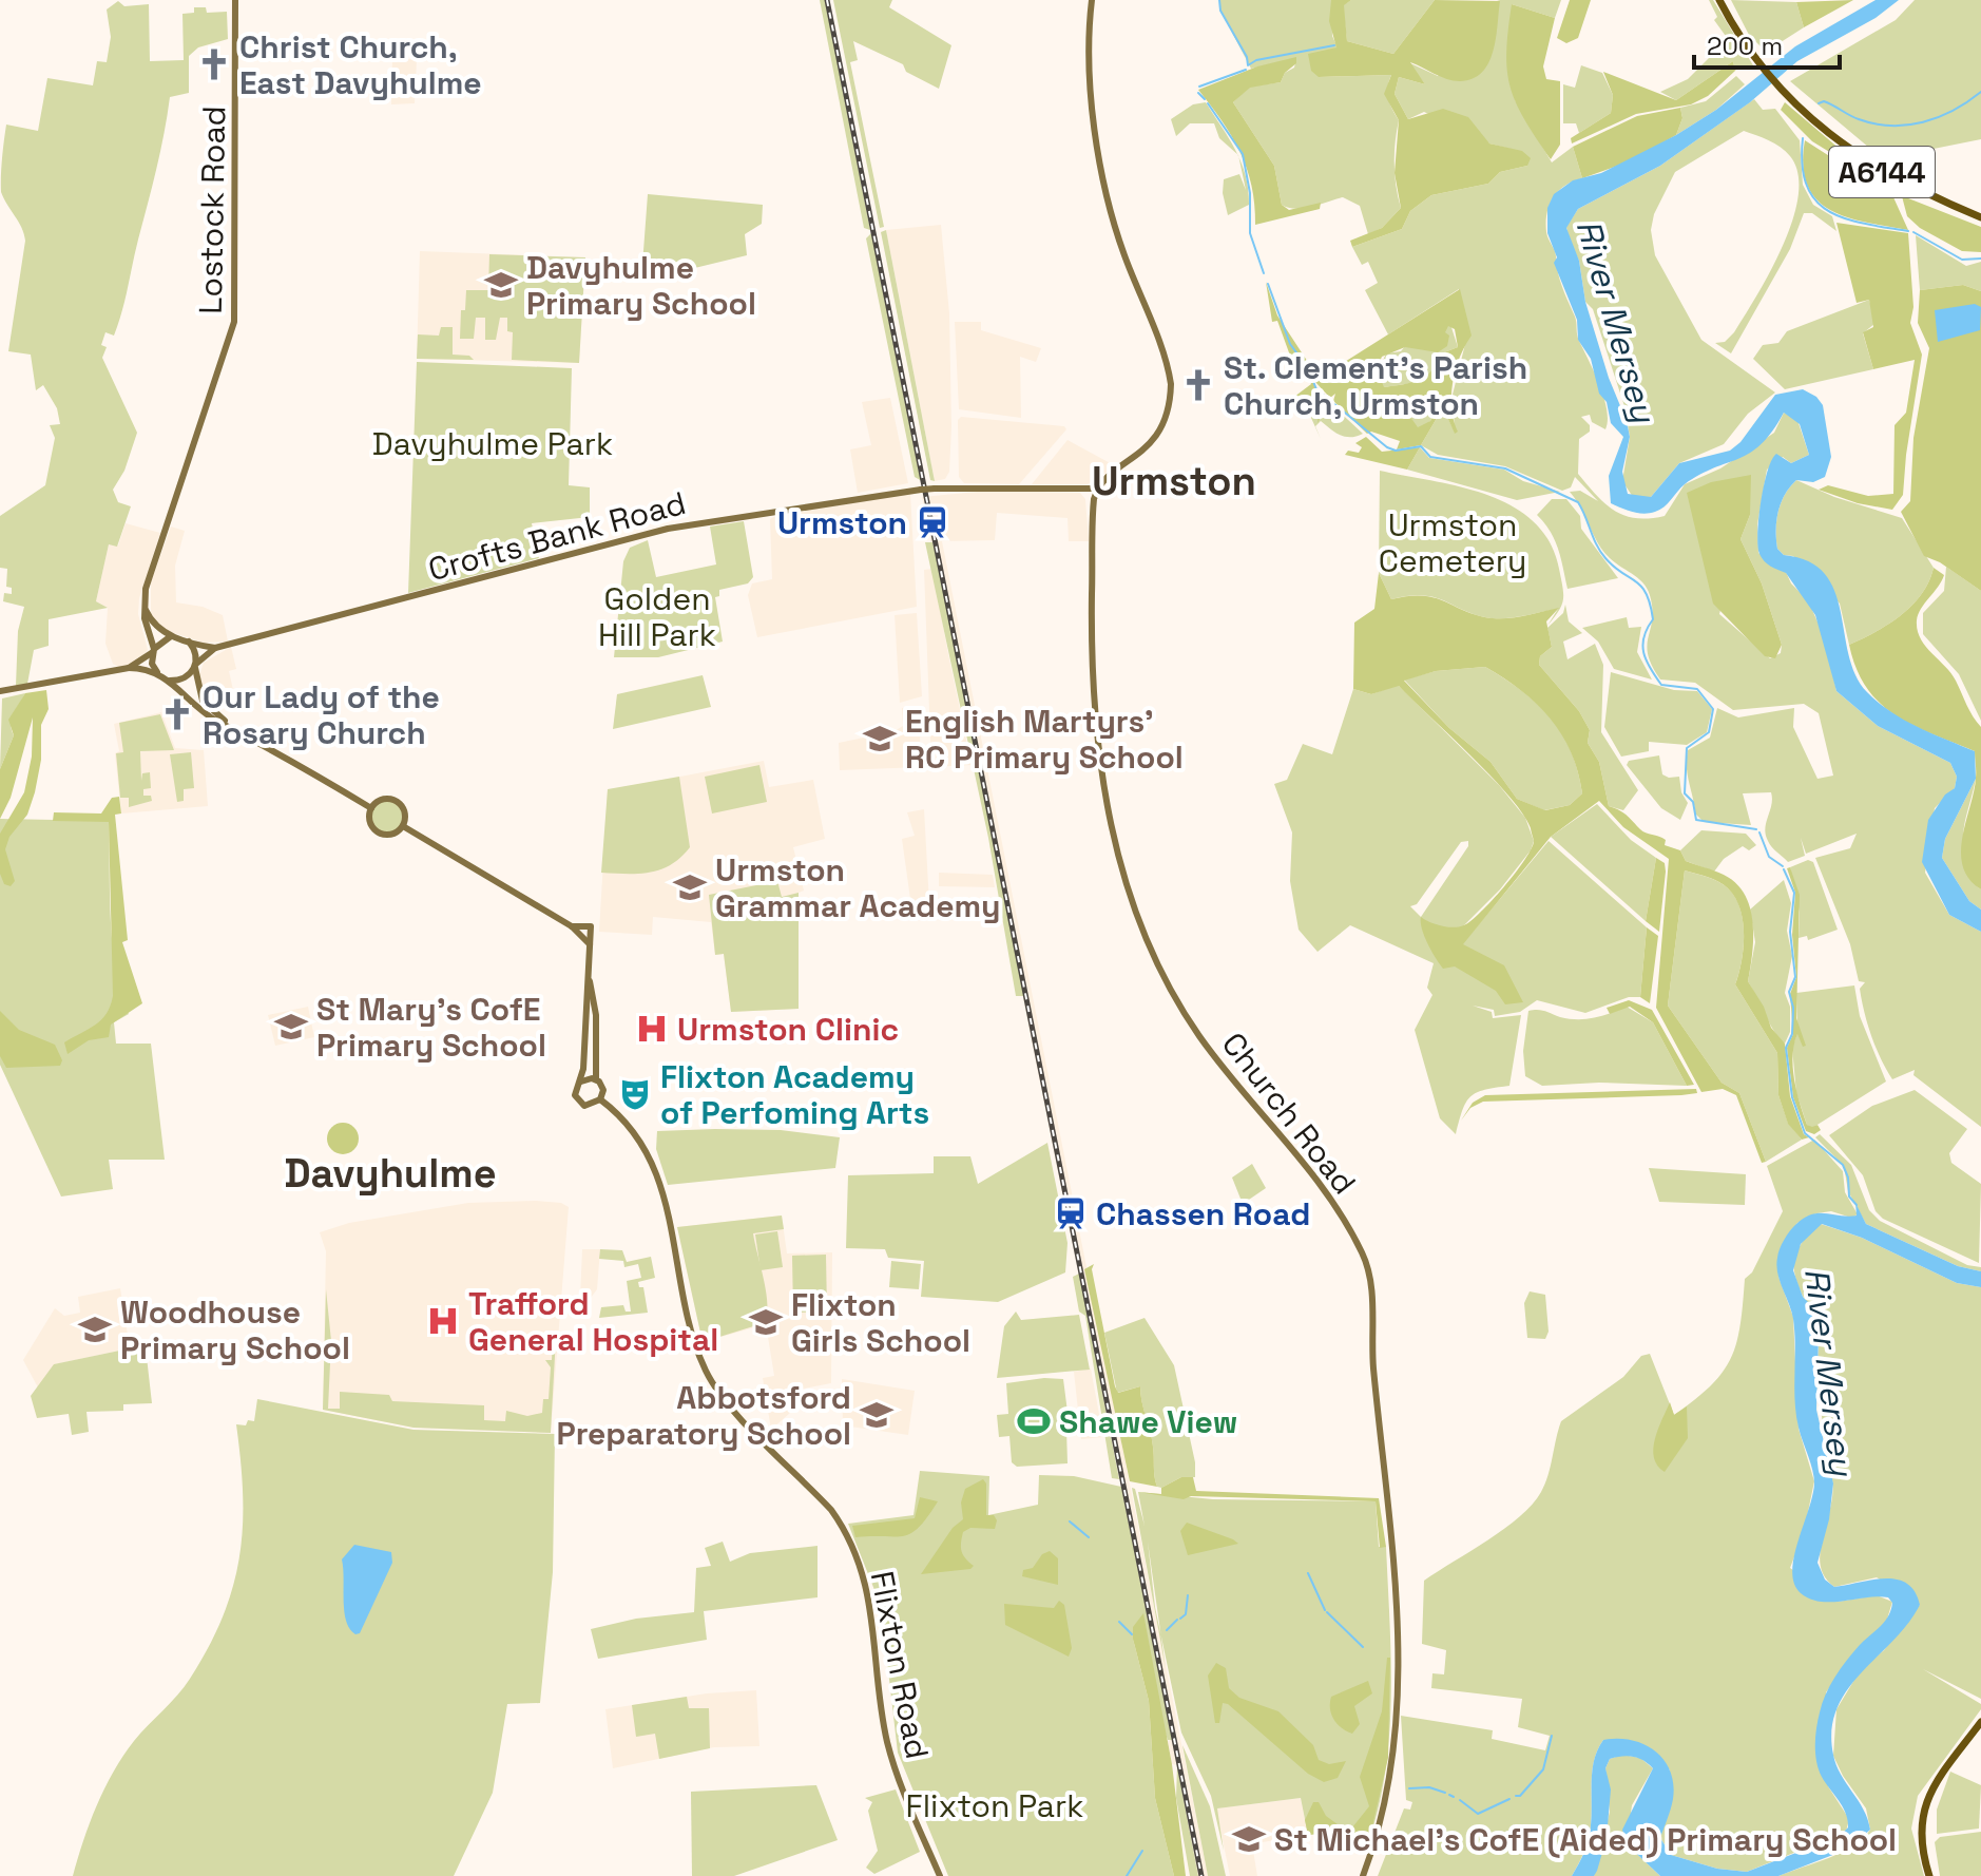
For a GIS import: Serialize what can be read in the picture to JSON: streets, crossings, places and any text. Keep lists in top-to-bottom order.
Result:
{
  "streets": {
    "main road": [
      "A6144",
      "Lostock Road",
      "Crofts Bank Road",
      "Church Road",
      "Flixton Road"
    ]
  },
  "crossings": [
    ["Lostock Road", "Crofts Bank Road"],
    ["Crofts Bank Road", "Church Road"]
  ],
  "districts": ["Urmston", "Davyhulme"],
  "water": ["River Mersey"],
  "parks": [
    "Davyhulme Park",
    "Urmston Cemetery",
    "Golden Hill Park",
    "Flixton Park"
  ],
  "places": {
    "church": ["Christ Church, East Davyhulme", "St. Clement's Parish Church, Urmston", "Our Lady of the Rosary Church"],
    "school or university": [
      "Davyhulme Primary School",
      "English Martyrs' RC Primary School",
      "Urmston Grammar Academy",
      "St Mary's CofE Primary School",
      "Flixton Girls School",
      "Woodhouse Primary School",
      "Abbotsford Preparatory School",
      "St Michael's CofE (Aided) Primary School"
    ],
    "station": ["Urmston", "Chassen Road"],
    "hospital": ["Urmston Clinic", "Trafford General Hospital"],
    "theatre": ["Flixton Academy of Perfoming Arts"],
    "sports": ["Shawe View"]
  },
  "scale_bar": "200 m"
}
